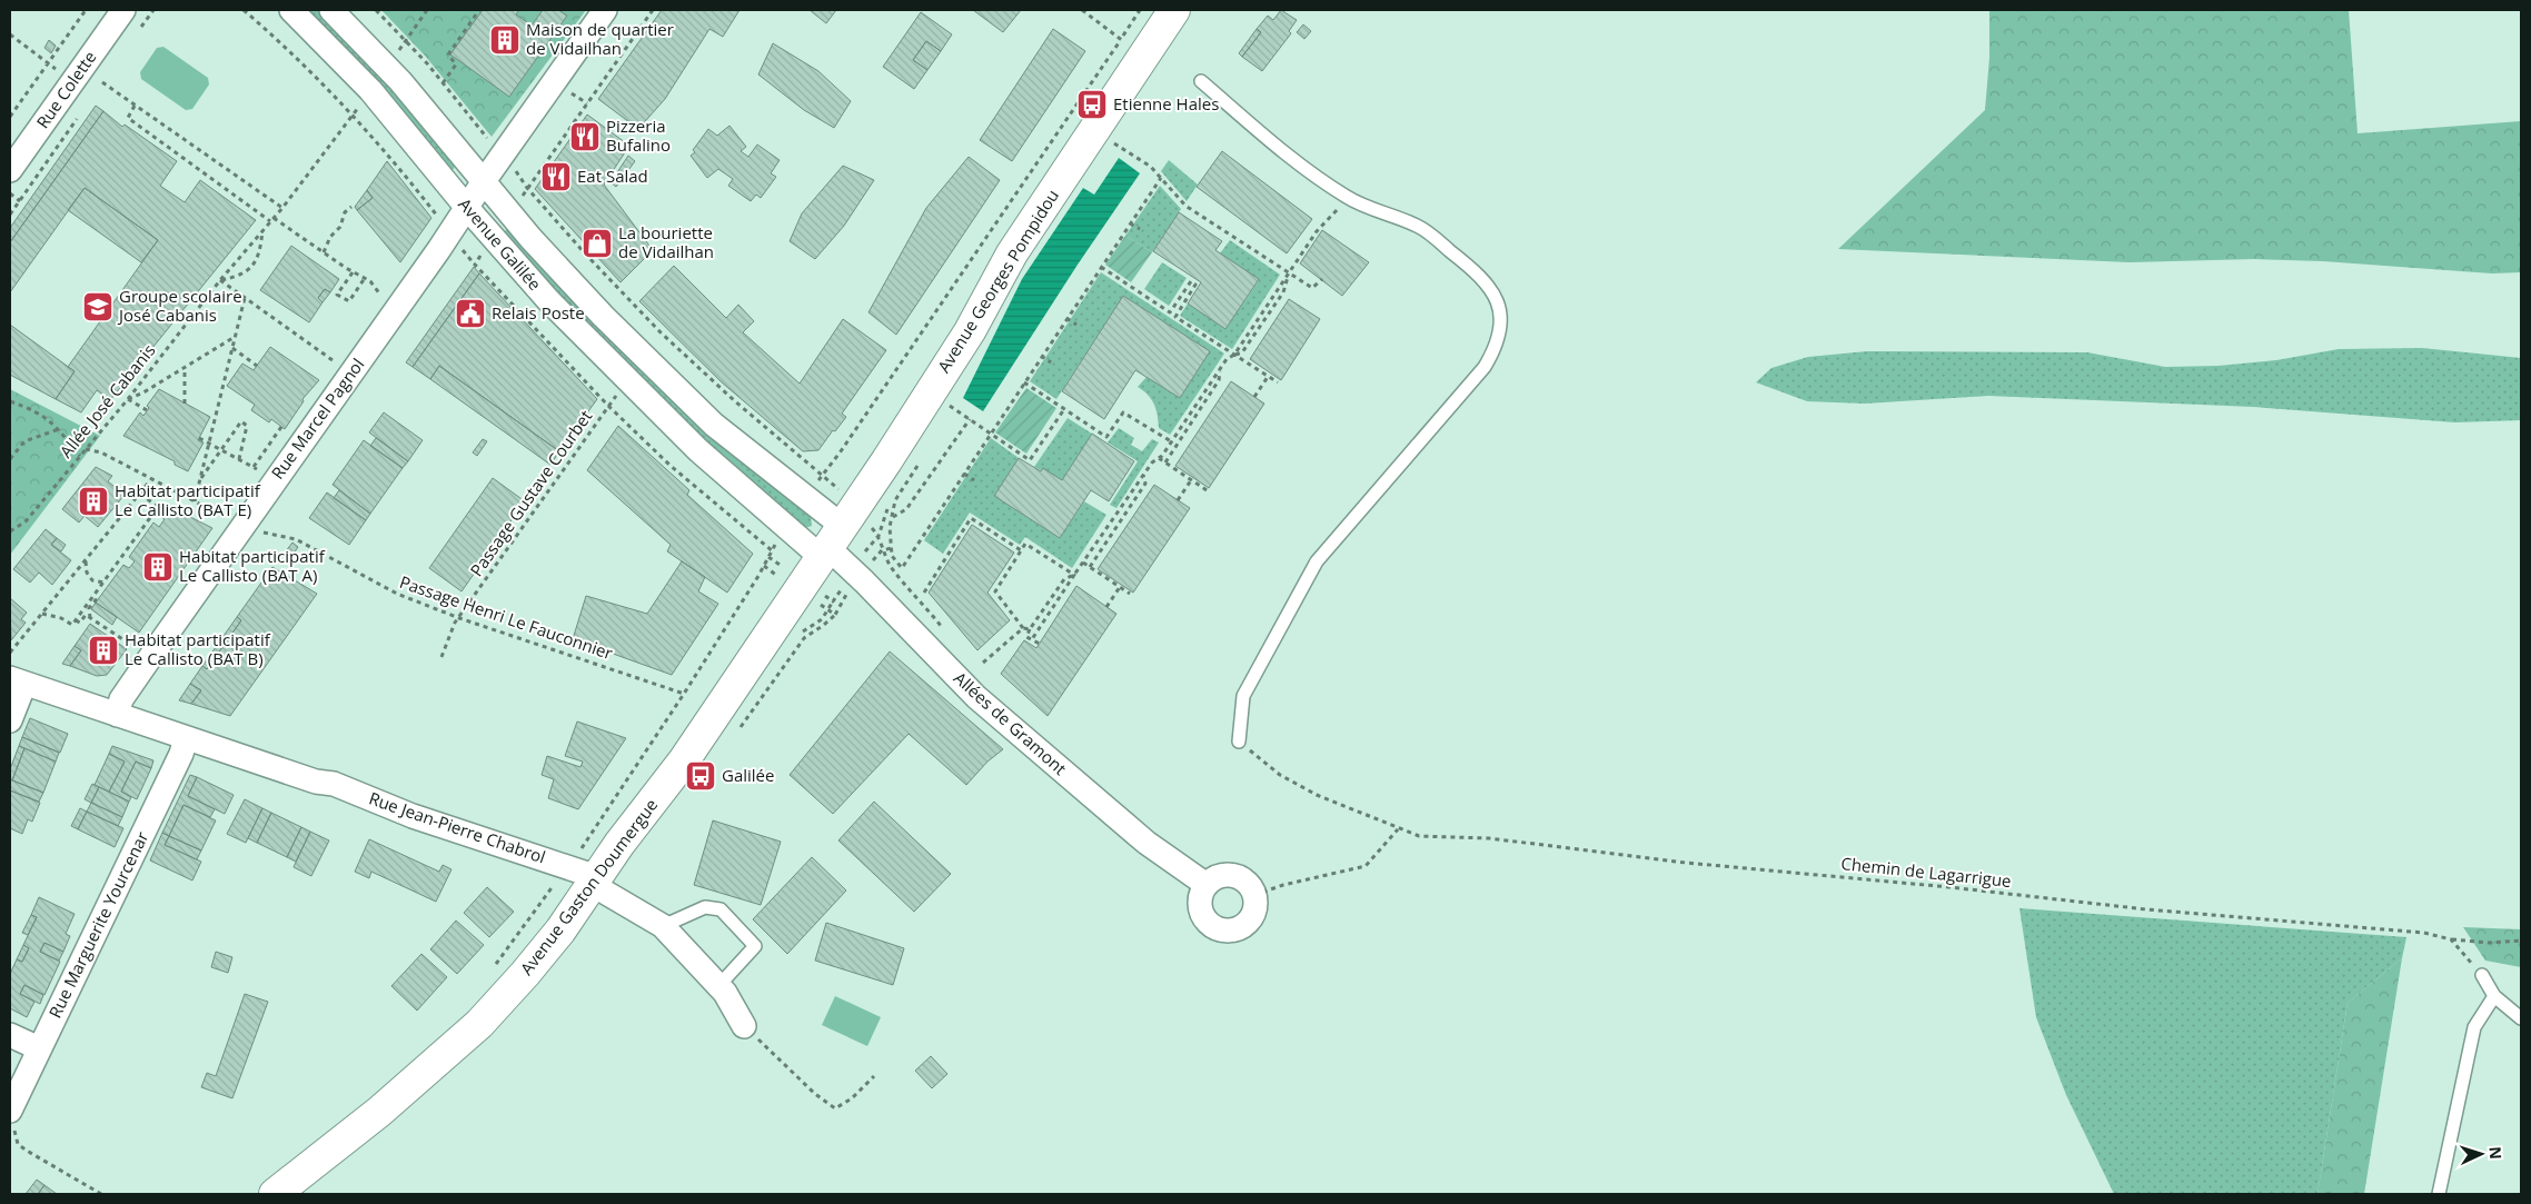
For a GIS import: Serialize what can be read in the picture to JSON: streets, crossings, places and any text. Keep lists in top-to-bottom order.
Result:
{
  "streets": {
    "main road": ["Avenue Georges Pompidou", "Avenue Gaston Doumergue"],
    "street": [
      "Rue Colette",
      "Avenue Galilée",
      "Rue Marcel Pagnol",
      "Allées de Gramont",
      "Rue Jean-Pierre Chabrol",
      "Rue Marguerite Yourcenar"
    ],
    "path": [
      "Allée José Cabanis",
      "Passage Gustave Courbet",
      "Passage Henri Le Fauconnier",
      "Chemin de Lagarrigue"
    ]
  },
  "crossings": [
    ["Avenue Galilée", "Avenue Georges Pompidou"],
    ["Avenue Galilée", "Rue Marcel Pagnol"],
    ["Avenue Galilée", "Allées de Gramont"],
    ["Avenue Galilée", "Avenue Gaston Doumergue"],
    ["Avenue Georges Pompidou", "Allées de Gramont"],
    ["Avenue Georges Pompidou", "Avenue Gaston Doumergue"],
    ["Rue Marcel Pagnol", "Rue Jean-Pierre Chabrol"],
    ["Passage Gustave Courbet", "Passage Henri Le Fauconnier"],
    ["Allées de Gramont", "Avenue Gaston Doumergue"],
    ["Rue Jean-Pierre Chabrol", "Avenue Gaston Doumergue"],
    ["Rue Jean-Pierre Chabrol", "Rue Marguerite Yourcenar"]
  ],
  "places": {
    "building": [
      "Maison de quartier de Vidailhan",
      "Habitat participatif Le Callisto (BAT E)",
      "Habitat participatif Le Callisto (BAT A)",
      "Habitat participatif Le Callisto (BAT B)"
    ],
    "bus stop": ["Etienne Hales", "Galilée"],
    "restaurant": ["Pizzeria Bufalino", "Eat Salad"],
    "shop": ["La bouriette de Vidailhan"],
    "school or university": ["Groupe scolaire José Cabanis"],
    "public building": ["Relais Poste"]
  },
  "north": "right"
}
